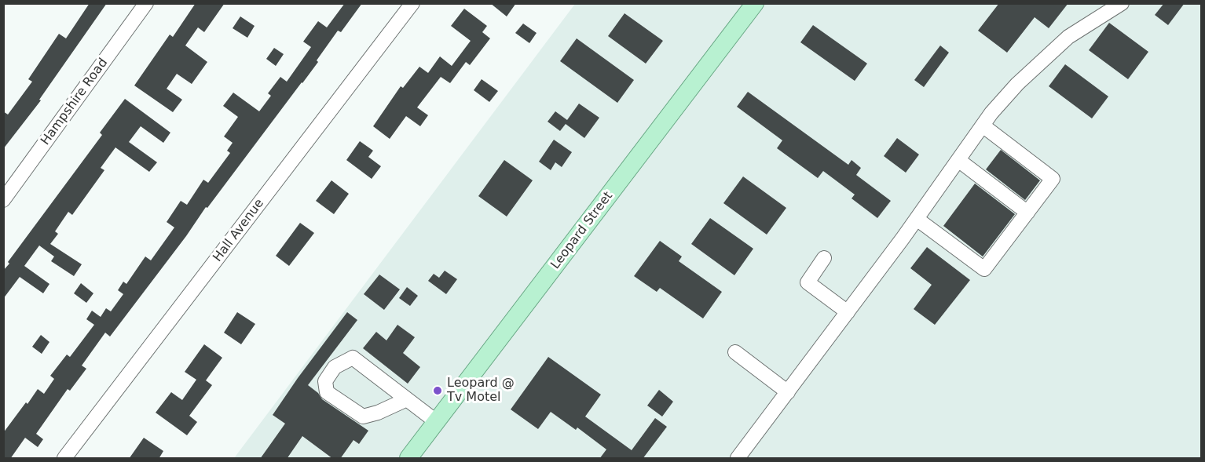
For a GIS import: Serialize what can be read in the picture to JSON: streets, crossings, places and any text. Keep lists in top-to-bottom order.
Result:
{
  "streets": {
    "main road": ["Leopard Street"],
    "street": ["Hampshire Road", "Hall Avenue"]
  },
  "places": ["Leopard @ Tv Motel"]
}
